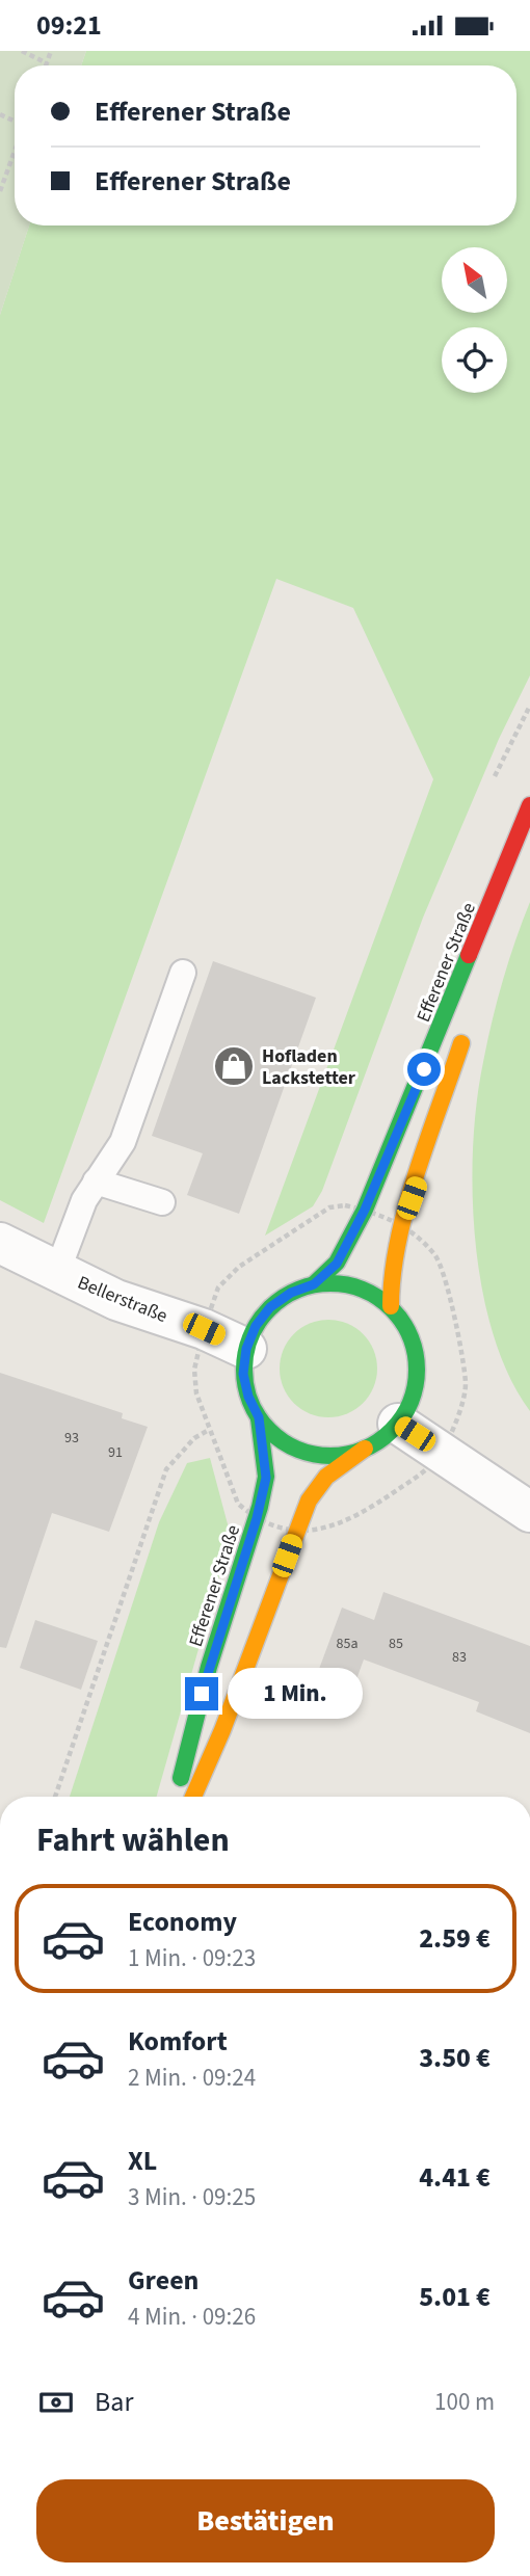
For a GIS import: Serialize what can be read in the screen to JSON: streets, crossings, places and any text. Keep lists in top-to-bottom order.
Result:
{
  "streets": {
    "street": ["Efferener Straße", "Bellerstraße"]
  },
  "crossings": [
    ["Efferener Straße", "Bellerstraße"]
  ],
  "places": {
    "shop": ["Hofladen Lackstetter"]
  },
  "house_numbers": [
    "93",
    "91",
    "85a",
    "85",
    "83"
  ],
  "north": "top left",
  "page": {
    "status": "09:21",
    "banner": ["Efferener Straße", "Efferener Straße"],
    "bubble": "1 Min.",
    "heading": "Fahrt wählen",
    "list": [
      {
        "name": "Economy",
        "note": "1 Min. · 09:23",
        "value": "2.59 €"
      },
      {
        "name": "Komfort",
        "note": "2 Min. · 09:24",
        "value": "3.50 €"
      },
      {
        "name": "XL",
        "note": "3 Min. · 09:25",
        "value": "4.41 €"
      },
      {
        "name": "Green",
        "note": "4 Min. · 09:26",
        "value": "5.01 €"
      }
    ],
    "pay": ["Bar", "100 m"],
    "buttons": "Bestätigen"
  }
}
